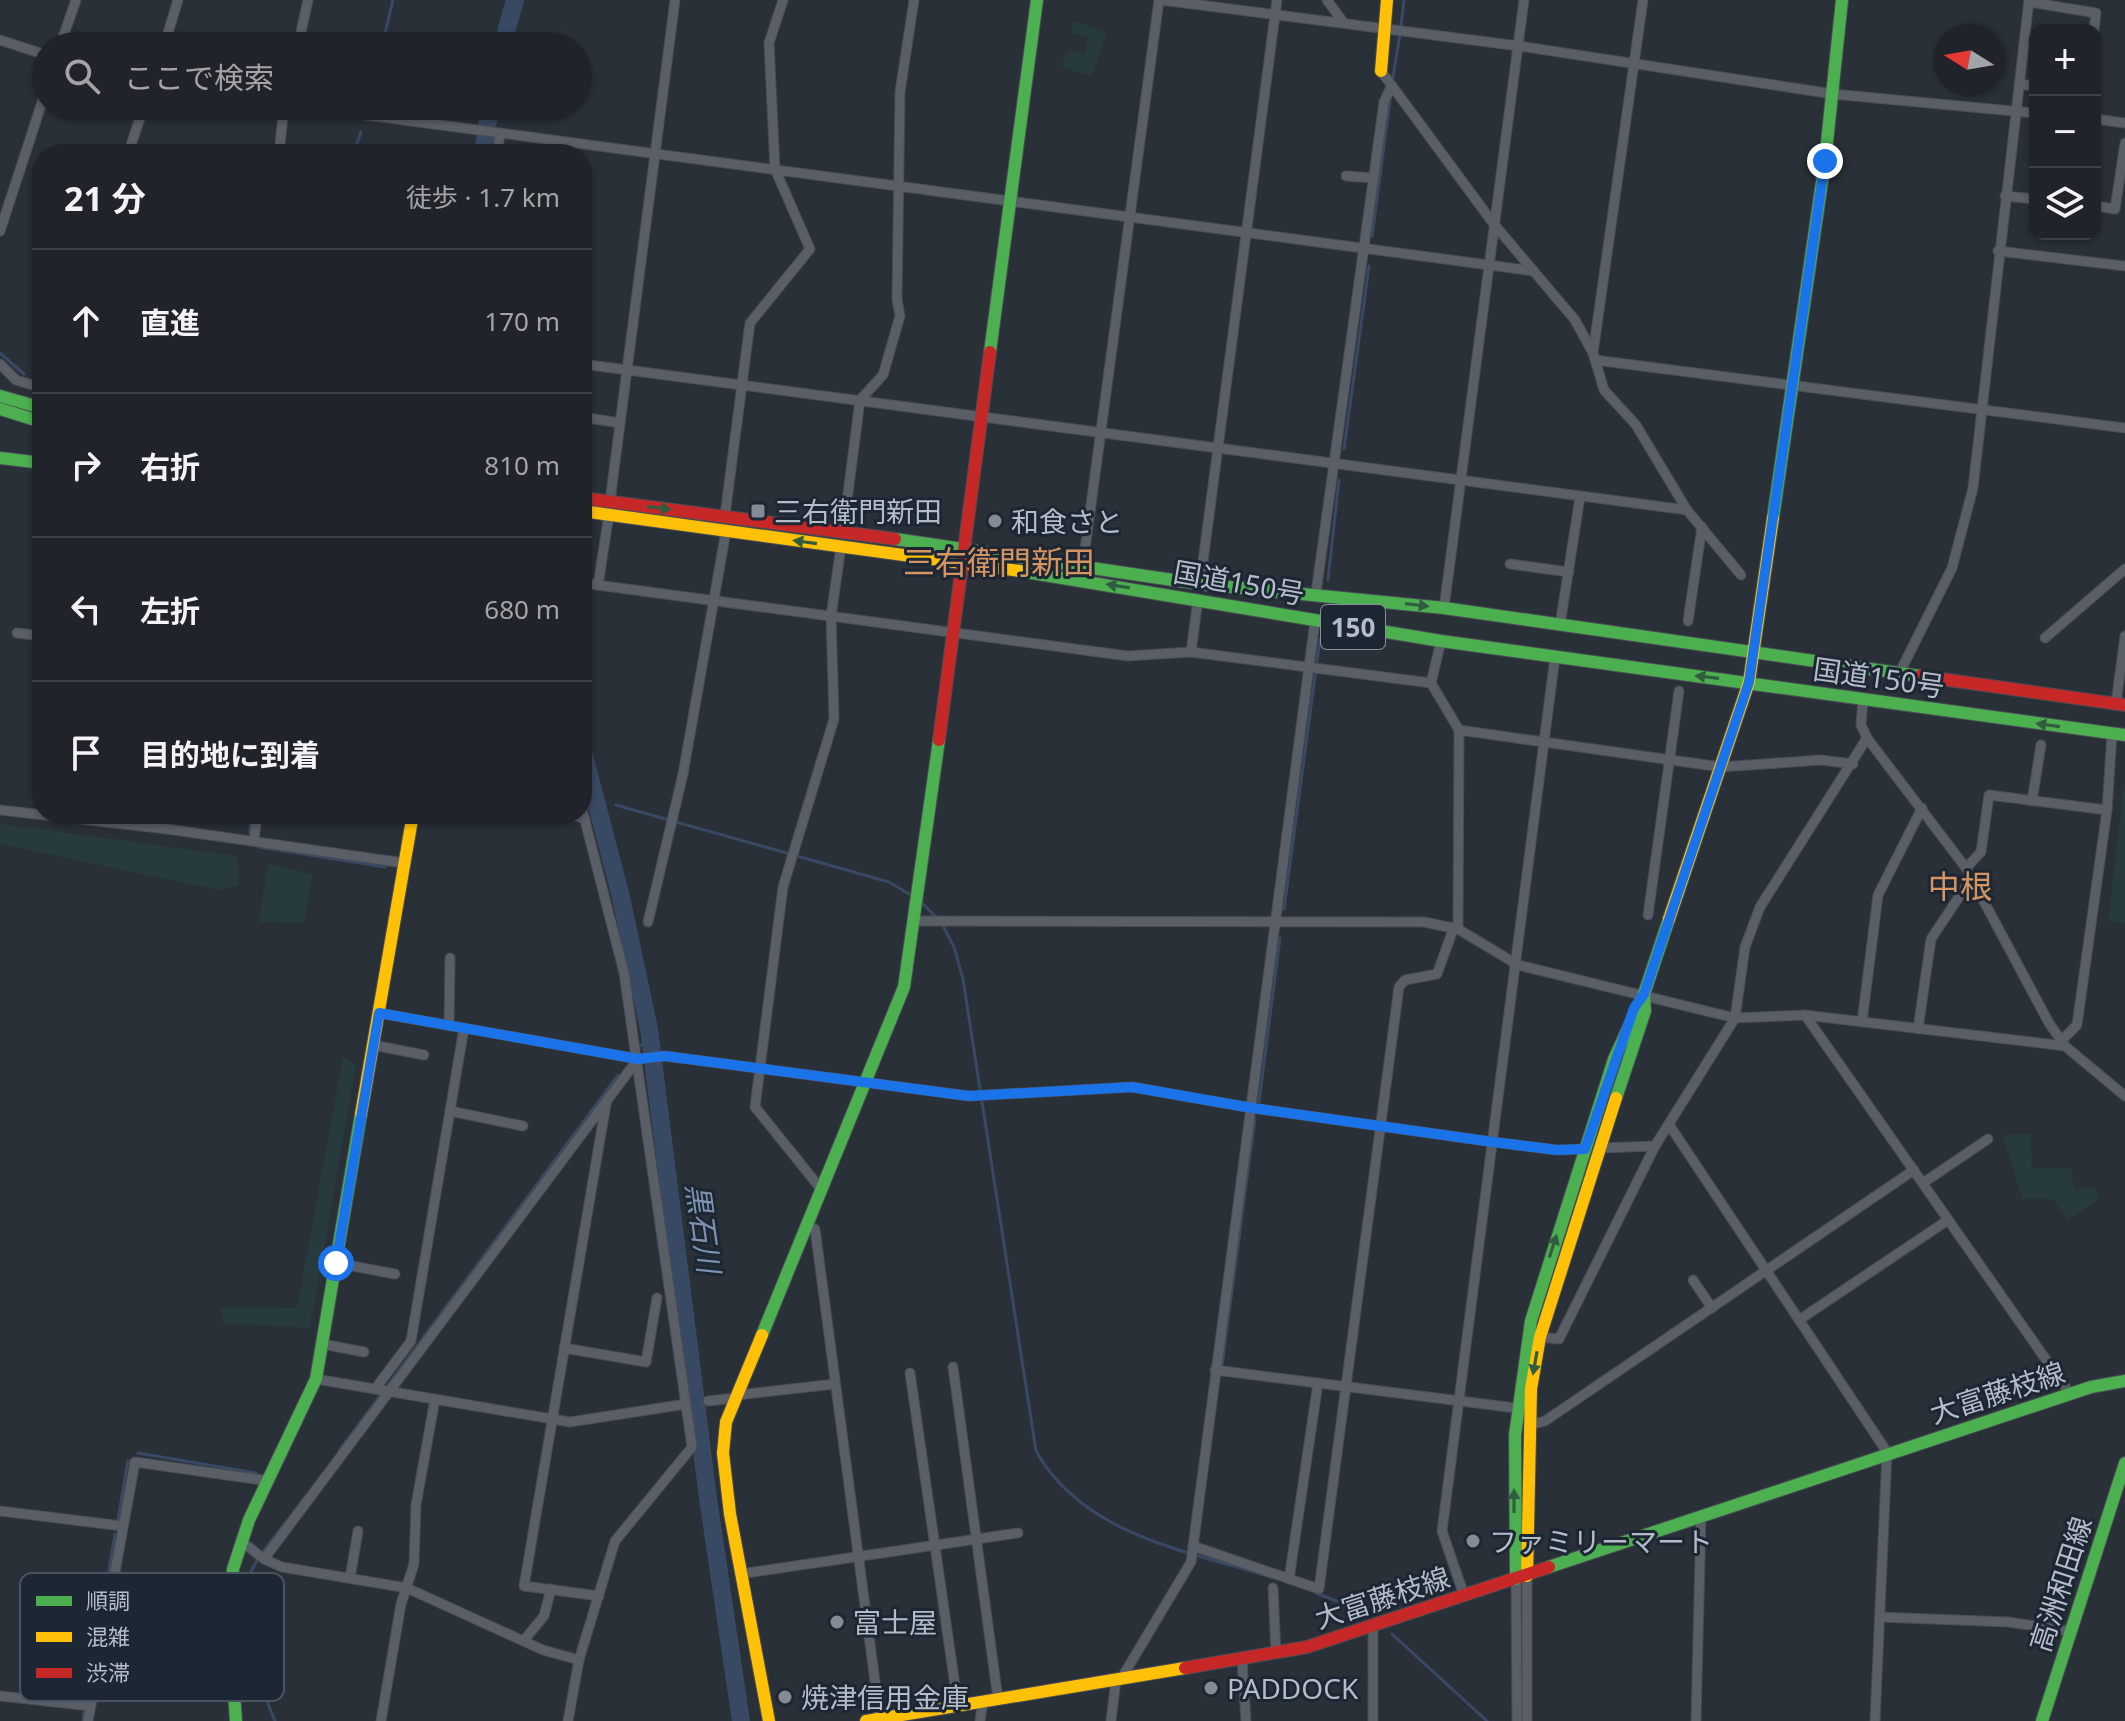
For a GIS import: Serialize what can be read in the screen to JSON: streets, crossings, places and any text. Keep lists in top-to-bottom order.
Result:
{
  "streets": {
    "main road": [
      "国道150号",
      "150",
      "大富藤枝線",
      "高洲和田線"
    ]
  },
  "districts": ["三右衛門新田", "中根"],
  "water": ["黒石川"],
  "places": {
    "transit": ["三右衛門新田"],
    "other": [
      "和食さと",
      "ファミリーマート",
      "富士屋",
      "PADDOCK",
      "焼津信用金庫"
    ]
  },
  "legend": ["順調", "混雑", "渋滞"],
  "north": "left",
  "page": {
    "map_buttons": ["+", "−"],
    "search": "ここで検索",
    "heading": ["21 分", "徒歩 · 1.7 km"],
    "list": [
      ["直進", "170 m"],
      ["右折", "810 m"],
      ["左折", "680 m"],
      "目的地に到着"
    ]
  }
}
